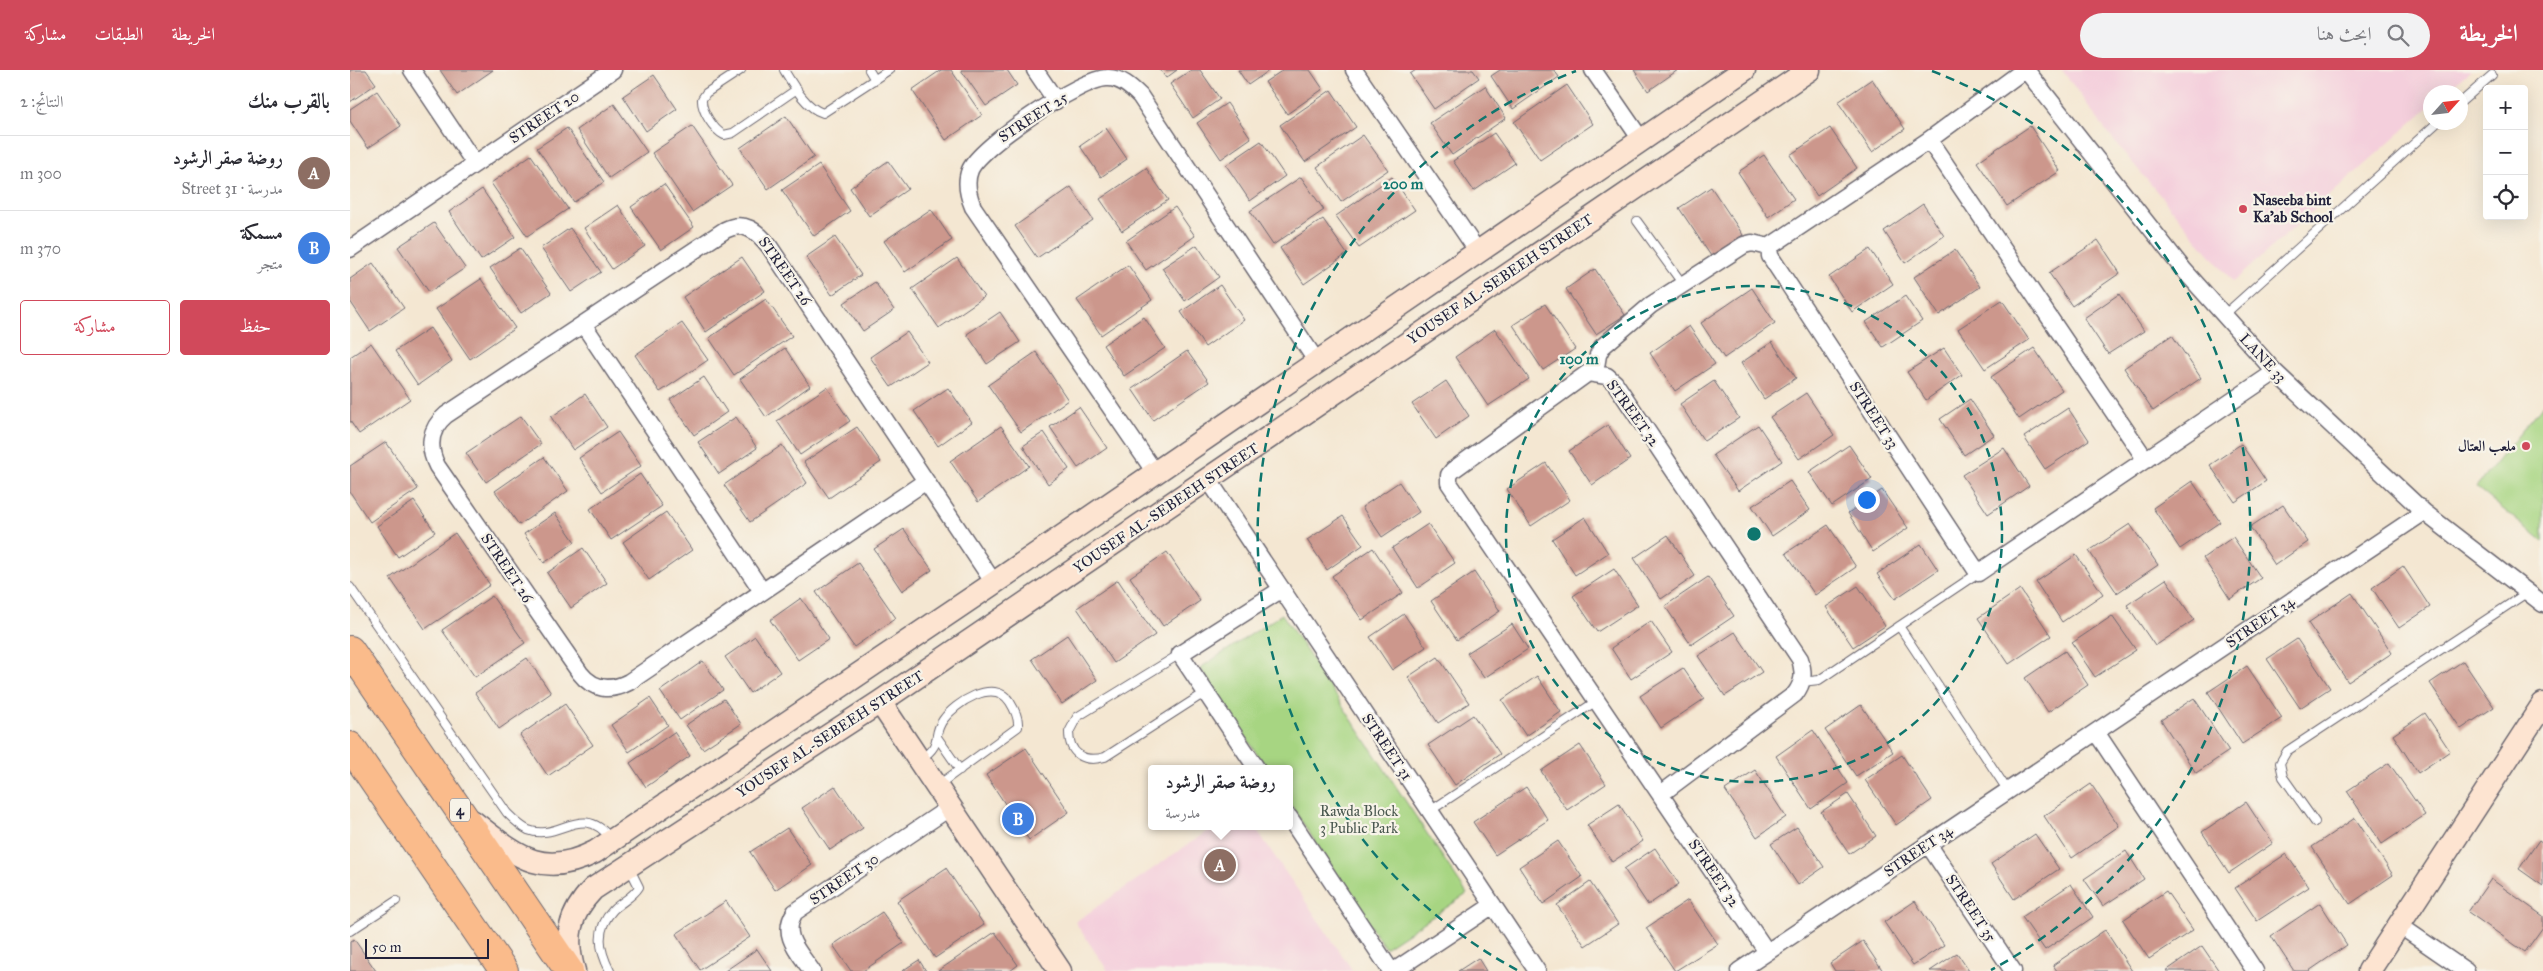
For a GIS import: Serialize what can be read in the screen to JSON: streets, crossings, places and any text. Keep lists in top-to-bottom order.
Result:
{
  "streets": {
    "highway": ["4"],
    "street": [
      "STREET 20",
      "STREET 25",
      "STREET 26",
      "YOUSEF AL-SEBEEH STREET",
      "LANE 33",
      "STREET 32",
      "STREET 33",
      "STREET 34",
      "STREET 31",
      "STREET 30",
      "STREET 35"
    ]
  },
  "crossings": [
    ["STREET 25", "YOUSEF AL-SEBEEH STREET"],
    ["STREET 26", "YOUSEF AL-SEBEEH STREET"],
    ["YOUSEF AL-SEBEEH STREET", "STREET 31"],
    ["YOUSEF AL-SEBEEH STREET", "4"],
    ["LANE 33", "STREET 34"],
    ["STREET 32", "STREET 34"],
    ["STREET 34", "STREET 35"]
  ],
  "parks": ["Rawda Block 3 Public Park"],
  "places": ["Naseeba bint Ka'ab School", "ملعب العتال"],
  "scale_bar": "50 m",
  "north": "top right",
  "page": {
    "header": "الخريطة",
    "search": "ابحث هنا",
    "nav": ["الخريطة", "الطبقات", "مشاركة"],
    "heading": ["بالقرب منك", "النتائج: 2"],
    "map_buttons": ["+", "−"],
    "list": [
      {
        "mark": "A",
        "name": "روضة صقر الرشود",
        "note": "مدرسة · Street 31",
        "value": "300 m"
      },
      {
        "mark": "B",
        "name": "مسمكة",
        "note": "متجر",
        "value": "370 m"
      }
    ],
    "buttons": ["حفظ", "مشاركة"],
    "popup": ["روضة صقر الرشود", "مدرسة"],
    "pins": ["B", "A"],
    "scale": "50 m"
  },
  "rings": ["200 m", "100 m"]
}
